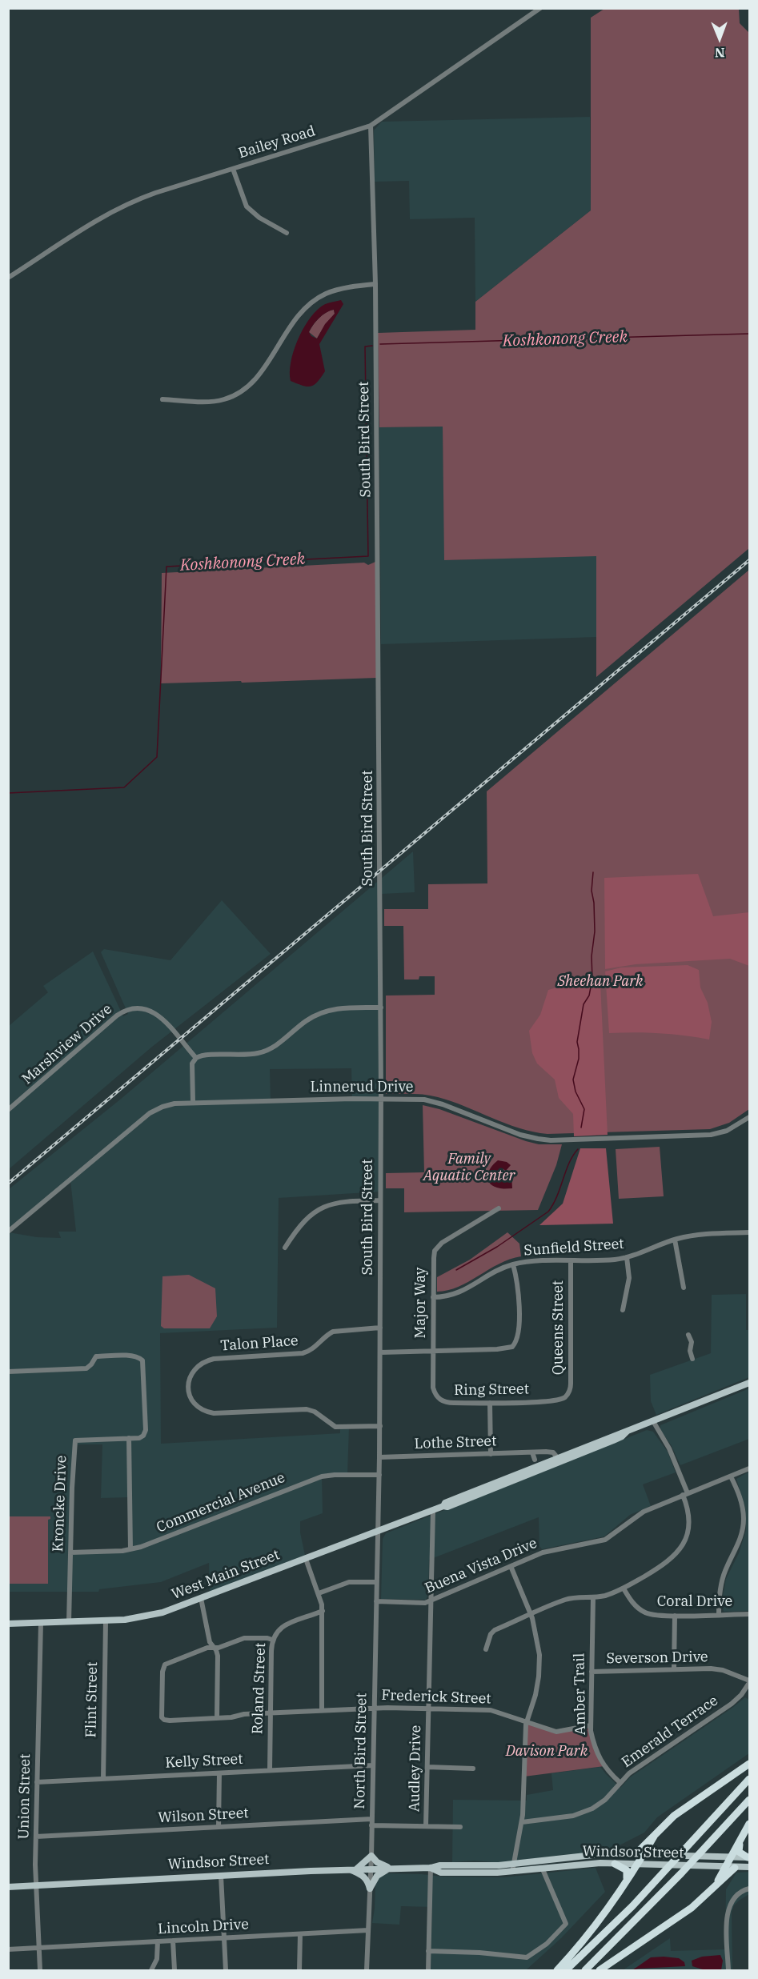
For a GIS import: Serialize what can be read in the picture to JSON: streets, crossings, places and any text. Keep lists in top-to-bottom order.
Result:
{
  "streets": {
    "main road": ["West Main Street", "Windsor Street"],
    "street": [
      "Bailey Road",
      "South Bird Street",
      "Marshview Drive",
      "Linnerud Drive",
      "Sunfield Street",
      "Major Way",
      "Queens Street",
      "Talon Place",
      "Ring Street",
      "Lothe Street",
      "Commercial Avenue",
      "Kroncke Drive",
      "Buena Vista Drive",
      "Coral Drive",
      "Severson Drive",
      "Roland Street",
      "Amber Trail",
      "Frederick Street",
      "Flint Street",
      "Emerald Terrace",
      "North Bird Street",
      "Kelly Street",
      "Audley Drive",
      "Union Street",
      "Wilson Street",
      "Lincoln Drive"
    ]
  },
  "crossings": [
    ["Bailey Road", "South Bird Street"],
    ["South Bird Street", "Linnerud Drive"],
    ["South Bird Street", "Talon Place"],
    ["South Bird Street", "Lothe Street"],
    ["South Bird Street", "Commercial Avenue"],
    ["South Bird Street", "West Main Street"],
    ["South Bird Street", "North Bird Street"],
    ["Sunfield Street", "Major Way"],
    ["Sunfield Street", "Queens Street"],
    ["Major Way", "Ring Street"],
    ["Queens Street", "Ring Street"],
    ["Lothe Street", "West Main Street"],
    ["Commercial Avenue", "Kroncke Drive"],
    ["Kroncke Drive", "West Main Street"],
    ["Buena Vista Drive", "North Bird Street"],
    ["Buena Vista Drive", "Audley Drive"],
    ["West Main Street", "Flint Street"],
    ["West Main Street", "North Bird Street"],
    ["West Main Street", "Audley Drive"],
    ["West Main Street", "Union Street"],
    ["Severson Drive", "Amber Trail"],
    ["Severson Drive", "Emerald Terrace"],
    ["Roland Street", "Frederick Street"],
    ["Roland Street", "Kelly Street"],
    ["Amber Trail", "Frederick Street"],
    ["Amber Trail", "Emerald Terrace"],
    ["Frederick Street", "North Bird Street"],
    ["Frederick Street", "Audley Drive"],
    ["Flint Street", "Kelly Street"],
    ["North Bird Street", "Kelly Street"],
    ["North Bird Street", "Wilson Street"],
    ["North Bird Street", "Windsor Street"],
    ["North Bird Street", "Lincoln Drive"],
    ["Kelly Street", "Union Street"],
    ["Union Street", "Wilson Street"],
    ["Union Street", "Windsor Street"],
    ["Union Street", "Lincoln Drive"]
  ],
  "water": ["Koshkonong Creek"],
  "parks": ["Sheehan Park", "Family Aquatic Center", "Davison Park"],
  "north": "bottom"
}
